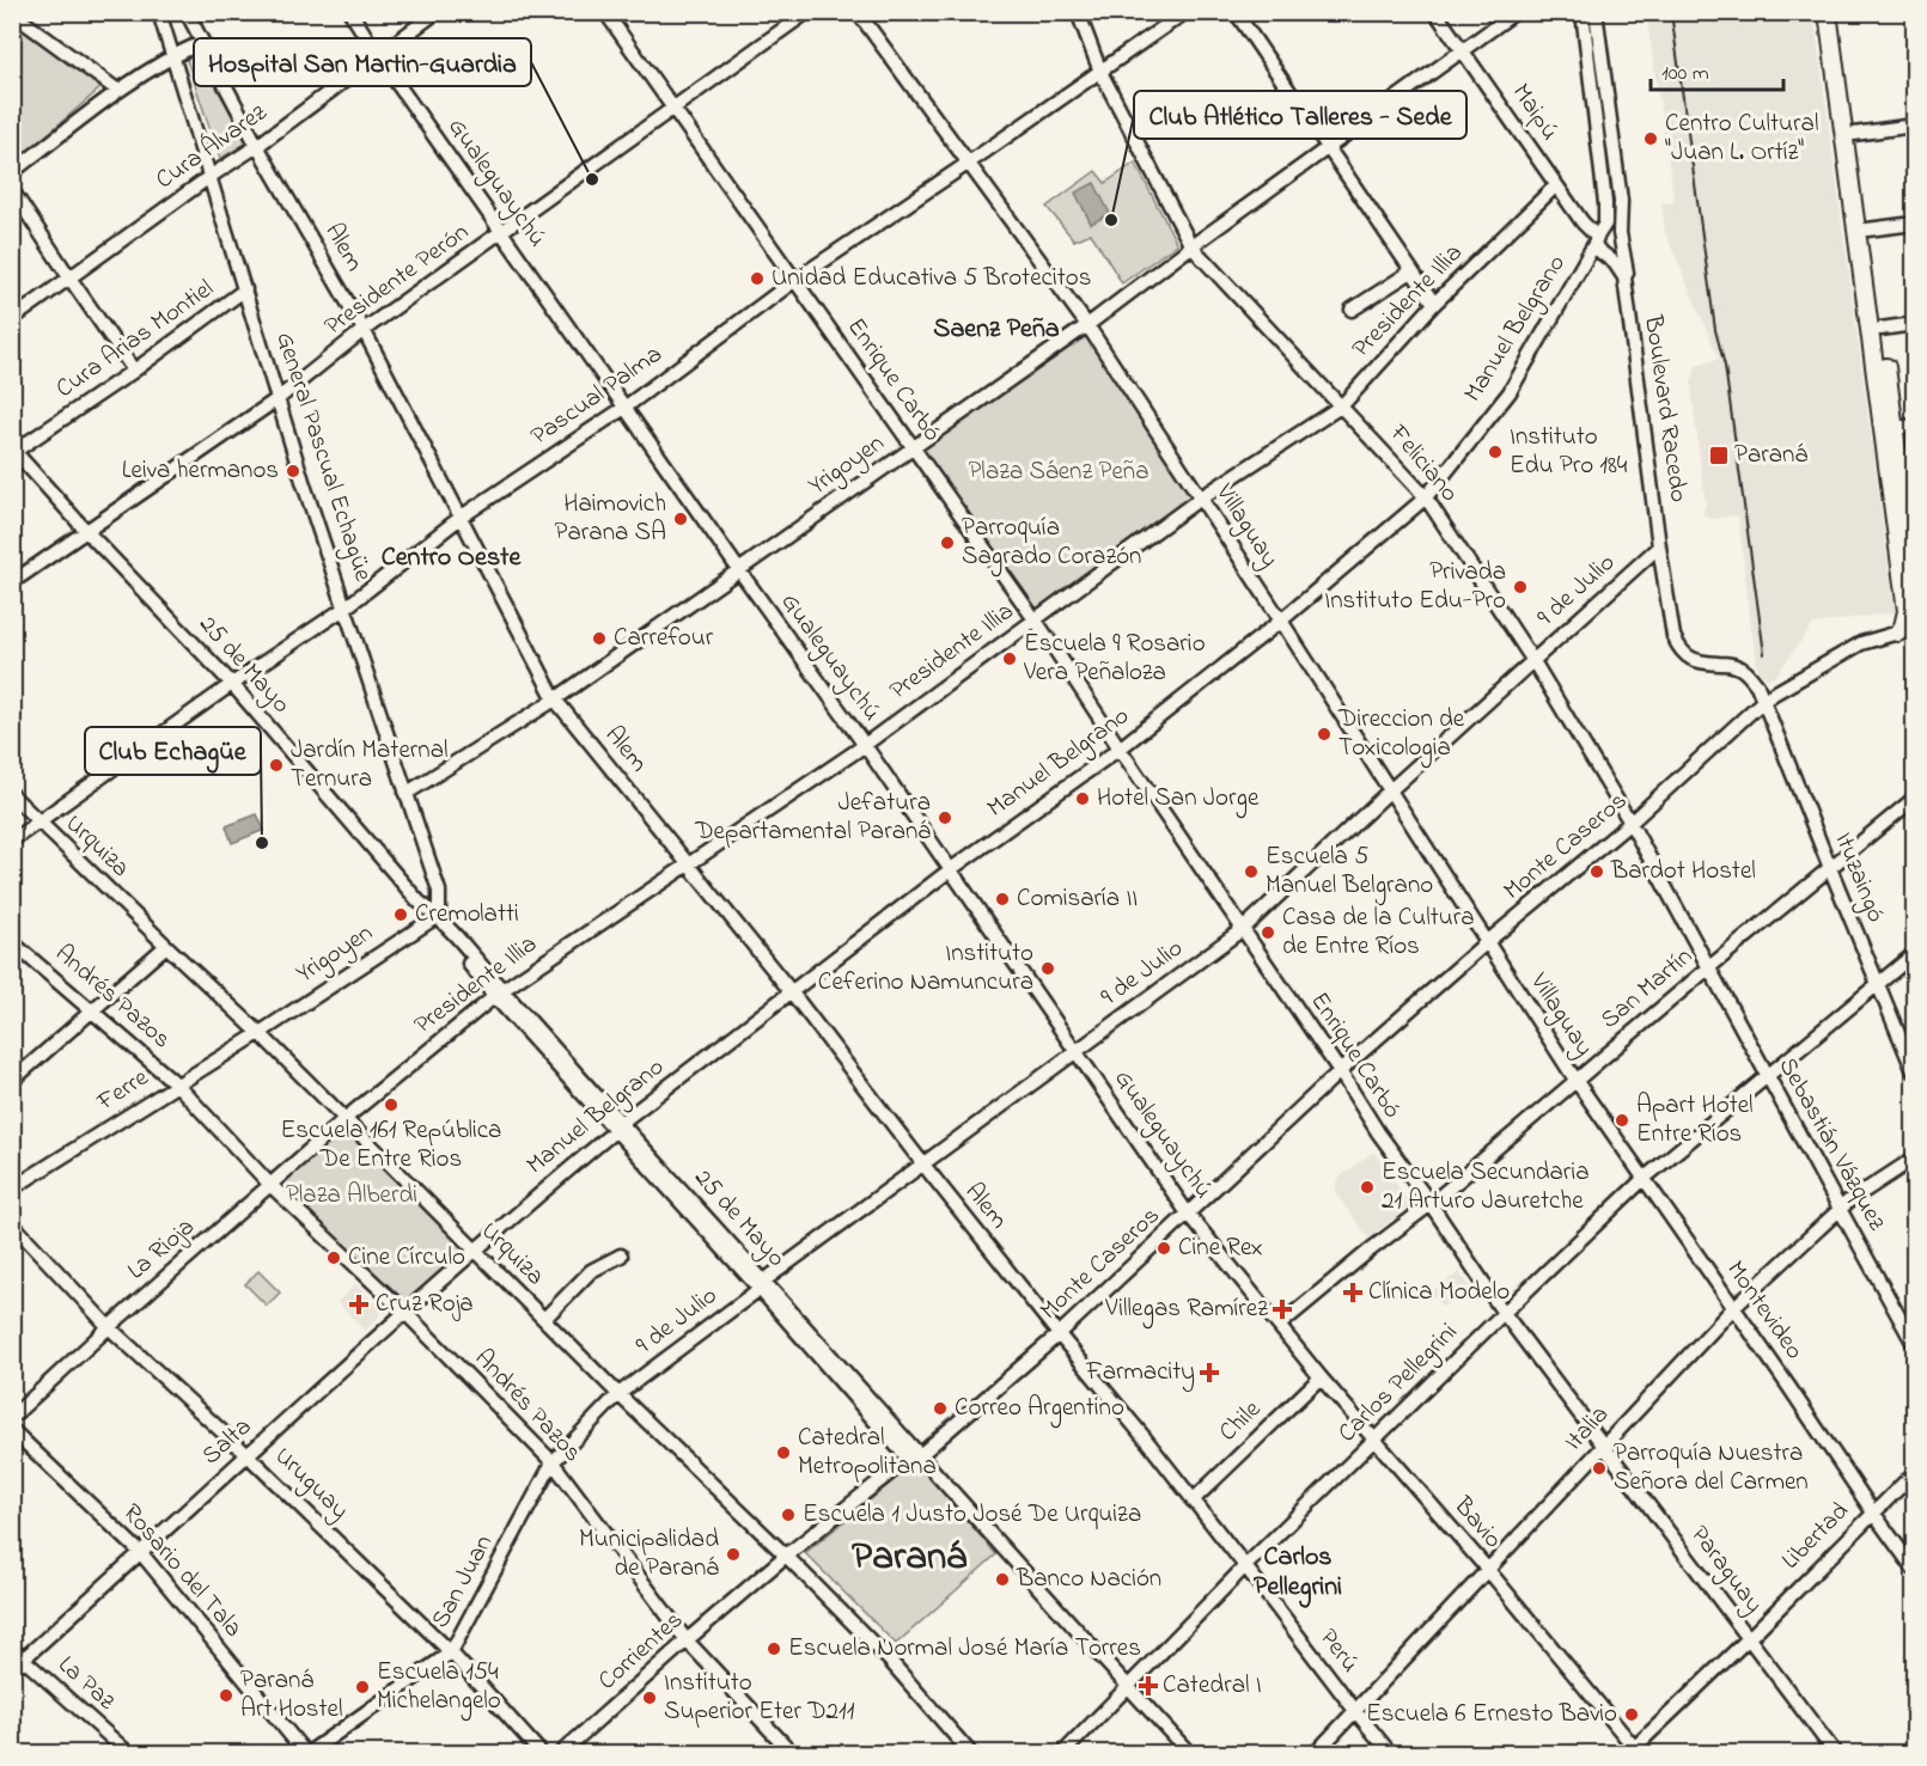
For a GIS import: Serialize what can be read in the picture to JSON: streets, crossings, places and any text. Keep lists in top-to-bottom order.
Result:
{
  "streets": {
    "street": [
      "Maipú",
      "Cura Álvarez",
      "Gualeguaychú",
      "Alem",
      "Presidente Perón",
      "Presidente Illia",
      "Manuel Belgrano",
      "Cura Arias Montiel",
      "Enrique Carbó",
      "Pascual Palma",
      "Boulevard Racedo",
      "General Pascual Echagüe",
      "Feliciano",
      "Yrigoyen",
      "Villaguay",
      "9 de Julio",
      "25 de Mayo",
      "Urquiza",
      "Monte Caseros",
      "Ituzaingó",
      "San Martín",
      "Andrés Pazos",
      "Ferre",
      "Sebastián Vázquez",
      "La Rioja",
      "Montevideo",
      "Carlos Pellegrini",
      "Chile",
      "Italia",
      "Salta",
      "Uruguay",
      "Bavio",
      "Libertad",
      "Paraguay",
      "Rosario del Tala",
      "San Juan",
      "Corrientes",
      "Perú",
      "La Paz"
    ]
  },
  "crossings": [
    ["Maipú", "Presidente Illia"],
    ["Maipú", "Manuel Belgrano"],
    ["Maipú", "Yrigoyen"],
    ["Cura Álvarez", "Gualeguaychú"],
    ["Cura Álvarez", "Alem"],
    ["Cura Álvarez", "General Pascual Echagüe"],
    ["Gualeguaychú", "Presidente Perón"],
    ["Gualeguaychú", "Presidente Illia"],
    ["Gualeguaychú", "Manuel Belgrano"],
    ["Gualeguaychú", "Pascual Palma"],
    ["Gualeguaychú", "Yrigoyen"],
    ["Gualeguaychú", "9 de Julio"],
    ["Gualeguaychú", "Monte Caseros"],
    ["Gualeguaychú", "San Martín"],
    ["Gualeguaychú", "Bavio"],
    ["Alem", "Presidente Perón"],
    ["Alem", "Presidente Illia"],
    ["Alem", "Manuel Belgrano"],
    ["Alem", "Pascual Palma"],
    ["Alem", "Yrigoyen"],
    ["Alem", "9 de Julio"],
    ["Alem", "Monte Caseros"],
    ["Alem", "Perú"],
    ["Presidente Perón", "Enrique Carbó"],
    ["Presidente Perón", "General Pascual Echagüe"],
    ["Presidente Perón", "25 de Mayo"],
    ["Presidente Illia", "Enrique Carbó"],
    ["Presidente Illia", "Feliciano"],
    ["Presidente Illia", "Villaguay"],
    ["Presidente Illia", "25 de Mayo"],
    ["Presidente Illia", "Urquiza"],
    ["Presidente Illia", "La Rioja"],
    ["Manuel Belgrano", "Enrique Carbó"],
    ["Manuel Belgrano", "Feliciano"],
    ["Manuel Belgrano", "Villaguay"],
    ["Manuel Belgrano", "25 de Mayo"],
    ["Manuel Belgrano", "Urquiza"],
    ["Manuel Belgrano", "Salta"],
    ["Cura Arias Montiel", "General Pascual Echagüe"],
    ["Cura Arias Montiel", "25 de Mayo"],
    ["Enrique Carbó", "Pascual Palma"],
    ["Enrique Carbó", "Yrigoyen"],
    ["Enrique Carbó", "9 de Julio"],
    ["Enrique Carbó", "Monte Caseros"],
    ["Enrique Carbó", "San Martín"],
    ["Enrique Carbó", "Paraguay"],
    ["Pascual Palma", "General Pascual Echagüe"],
    ["Pascual Palma", "Feliciano"],
    ["Pascual Palma", "Villaguay"],
    ["Pascual Palma", "25 de Mayo"],
    ["Pascual Palma", "Urquiza"],
    ["Boulevard Racedo", "9 de Julio"],
    ["Boulevard Racedo", "Monte Caseros"],
    ["Boulevard Racedo", "Ituzaingó"],
    ["General Pascual Echagüe", "Yrigoyen"],
    ["General Pascual Echagüe", "25 de Mayo"],
    ["Feliciano", "Yrigoyen"],
    ["Feliciano", "9 de Julio"],
    ["Feliciano", "Monte Caseros"],
    ["Feliciano", "San Martín"],
    ["Feliciano", "Sebastián Vázquez"],
    ["Yrigoyen", "Villaguay"],
    ["Yrigoyen", "25 de Mayo"],
    ["Yrigoyen", "Urquiza"],
    ["Yrigoyen", "Ferre"],
    ["Villaguay", "9 de Julio"],
    ["Villaguay", "Monte Caseros"],
    ["Villaguay", "San Martín"],
    ["Villaguay", "Montevideo"],
    ["9 de Julio", "25 de Mayo"],
    ["9 de Julio", "Urquiza"],
    ["9 de Julio", "San Juan"],
    ["25 de Mayo", "Monte Caseros"],
    ["25 de Mayo", "Carlos Pellegrini"],
    ["Urquiza", "Monte Caseros"],
    ["Urquiza", "Ferre"],
    ["Urquiza", "La Rioja"],
    ["Urquiza", "Salta"],
    ["Urquiza", "San Juan"],
    ["Urquiza", "Corrientes"],
    ["Monte Caseros", "Ituzaingó"],
    ["Monte Caseros", "Corrientes"],
    ["Ituzaingó", "San Martín"],
    ["Ituzaingó", "Carlos Pellegrini"],
    ["San Martín", "Sebastián Vázquez"],
    ["San Martín", "Montevideo"],
    ["San Martín", "Bavio"],
    ["San Martín", "Paraguay"],
    ["Andrés Pazos", "Ferre"],
    ["Andrés Pazos", "La Rioja"],
    ["Andrés Pazos", "Salta"],
    ["Andrés Pazos", "San Juan"],
    ["Andrés Pazos", "Corrientes"],
    ["Sebastián Vázquez", "Carlos Pellegrini"],
    ["Sebastián Vázquez", "Italia"],
    ["La Rioja", "Uruguay"],
    ["Montevideo", "Carlos Pellegrini"],
    ["Montevideo", "Italia"],
    ["Montevideo", "Libertad"],
    ["Carlos Pellegrini", "Bavio"],
    ["Carlos Pellegrini", "Paraguay"],
    ["Carlos Pellegrini", "Perú"],
    ["Chile", "Bavio"],
    ["Chile", "Perú"],
    ["Italia", "Bavio"],
    ["Italia", "Paraguay"],
    ["Italia", "Perú"],
    ["Salta", "Uruguay"],
    ["Salta", "Rosario del Tala"],
    ["Salta", "La Paz"],
    ["Uruguay", "San Juan"],
    ["Bavio", "Libertad"],
    ["Libertad", "Paraguay"],
    ["Rosario del Tala", "San Juan"]
  ],
  "districts": [
    "Saenz Peña",
    "Centro Oeste",
    "Paraná",
    "Carlos Pellegrini"
  ],
  "parks": ["Plaza Sáenz Peña", "Plaza Alberdi"],
  "places": {
    "other": [
      "Centro Cultural \"Juan L. Ortíz\"",
      "Hospital San Martin-Guardia",
      "Club Atlético Talleres - Sede",
      "Unidad Educativa 5 Brotecitos",
      "Instituto Edu Pro 184",
      "Leiva hermanos",
      "Haimovich Parana SA",
      "Parroquía Sagrado Corazón",
      "Privada Instituto Edu-Pro",
      "Carrefour",
      "Escuela 9 Rosario Vera Peñaloza",
      "Direccion de Toxicologia",
      "Jardín Maternal Ternura",
      "Hotel San Jorge",
      "Jefatura Departamental Paraná",
      "Club Echagüe",
      "Escuela 5 Manuel Belgrano",
      "Bardot Hostel",
      "Comisaría II",
      "Cremolatti",
      "Casa de la Cultura de Entre Ríos",
      "Instituto Ceferino Namuncura",
      "Escuela 161 República De Entre Rios",
      "Apart Hotel Entre Ríos",
      "Escuela Secundaria 21 Arturo Jauretche",
      "Cine Rex",
      "Cine Círculo",
      "Correo Argentino",
      "Catedral Metropolitana",
      "Parroquía Nuestra Señora del Carmen",
      "Escuela 1 Justo José De Urquiza",
      "Municipalidad de Paraná",
      "Banco Nación",
      "Escuela Normal José María Torres",
      "Escuela 154 Michelangelo",
      "Paraná Art Hostel",
      "Instituto Superior Eter D211",
      "Escuela 6 Ernesto Bavio"
    ],
    "transit": ["Paraná"],
    "health": [
      "Clínica Modelo",
      "Cruz Roja",
      "Villegas Ramírez",
      "Farmacity",
      "Catedral I"
    ]
  },
  "scale_bar": "100 m"
}
